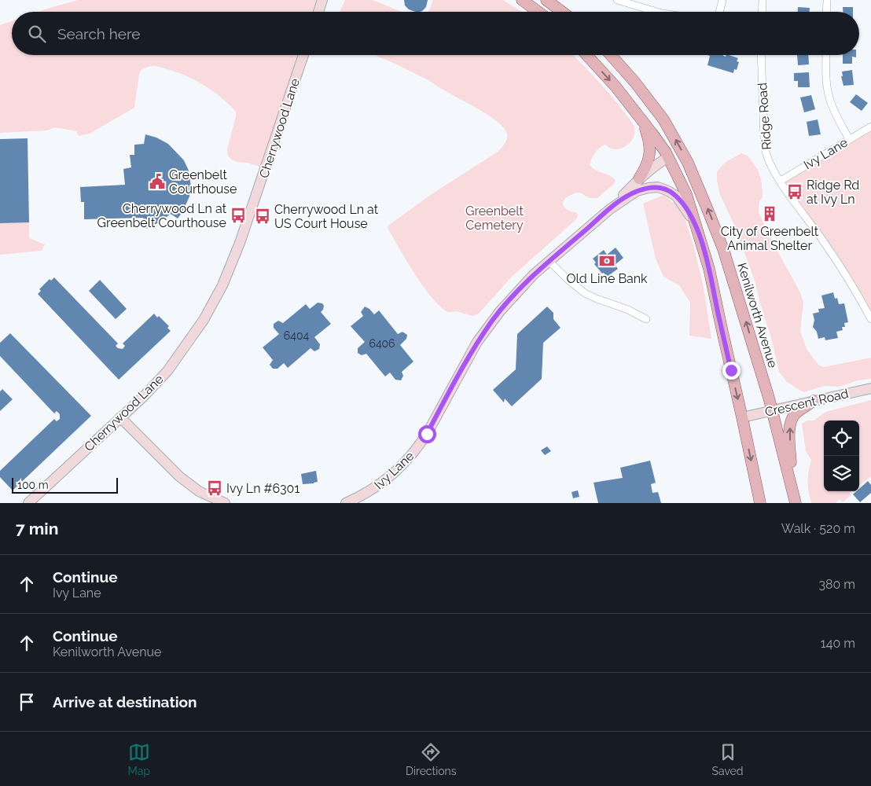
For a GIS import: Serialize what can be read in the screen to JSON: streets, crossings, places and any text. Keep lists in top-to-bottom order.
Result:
{
  "streets": {
    "main road": ["Kenilworth Avenue"],
    "street": [
      "Ridge Road",
      "Cherrywood Lane",
      "Ivy Lane",
      "Crescent Road"
    ]
  },
  "crossings": [
    ["Ridge Road", "Ivy Lane"],
    ["Kenilworth Avenue", "Crescent Road"]
  ],
  "parks": ["Greenbelt Cemetery"],
  "places": {
    "public building": ["Greenbelt Courthouse"],
    "bus stop": [
      "Ridge Rd at Ivy Ln",
      "Cherrywood Ln at Greenbelt Courthouse",
      "Cherrywood Ln at US Court House",
      "Ivy Ln #6301"
    ],
    "building": ["City of Greenbelt Animal Shelter"],
    "bank": ["Old Line Bank"]
  },
  "house_numbers": ["6404", "6406"],
  "scale_bar": "100 m",
  "page": {
    "search": "Search here",
    "scale": "100 m",
    "heading": ["7 min", "Walk · 520 m"],
    "list": [
      ["Continue", "Ivy Lane", "380 m"],
      ["Continue", "Kenilworth Avenue", "140 m"],
      "Arrive at destination"
    ],
    "nav": ["Map", "Directions", "Saved"]
  }
}
